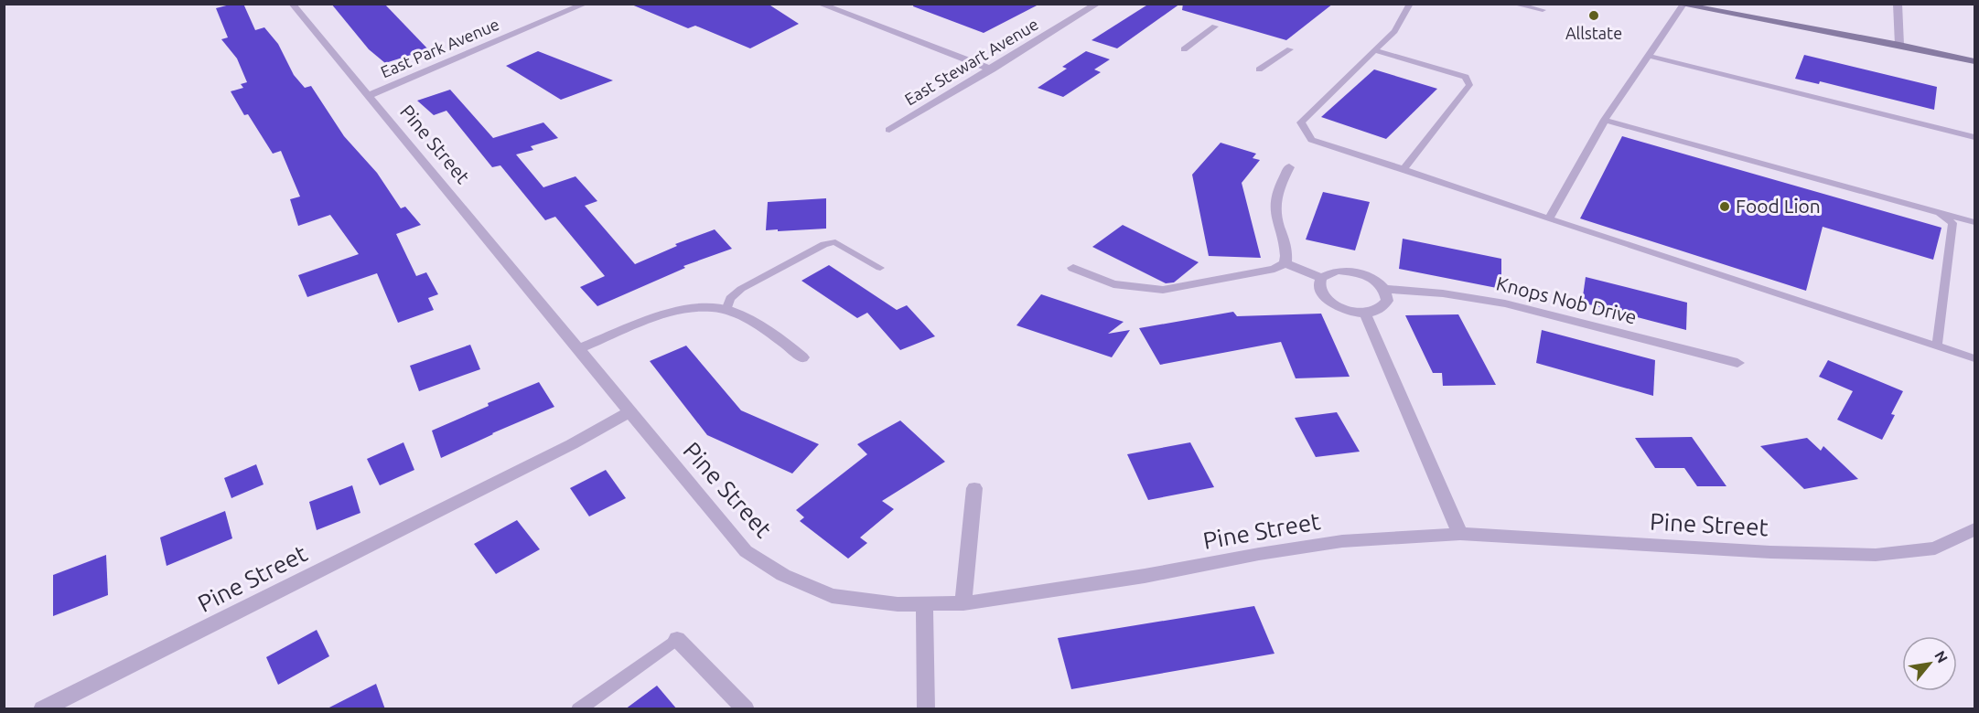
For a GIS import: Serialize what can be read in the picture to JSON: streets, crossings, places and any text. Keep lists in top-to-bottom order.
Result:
{
  "streets": {
    "street": [
      "East Park Avenue",
      "East Stewart Avenue",
      "Pine Street",
      "Knops Nob Drive"
    ]
  },
  "crossings": [
    ["East Park Avenue", "Pine Street"]
  ],
  "places": ["Allstate", "Food Lion"],
  "north": "top right"
}
